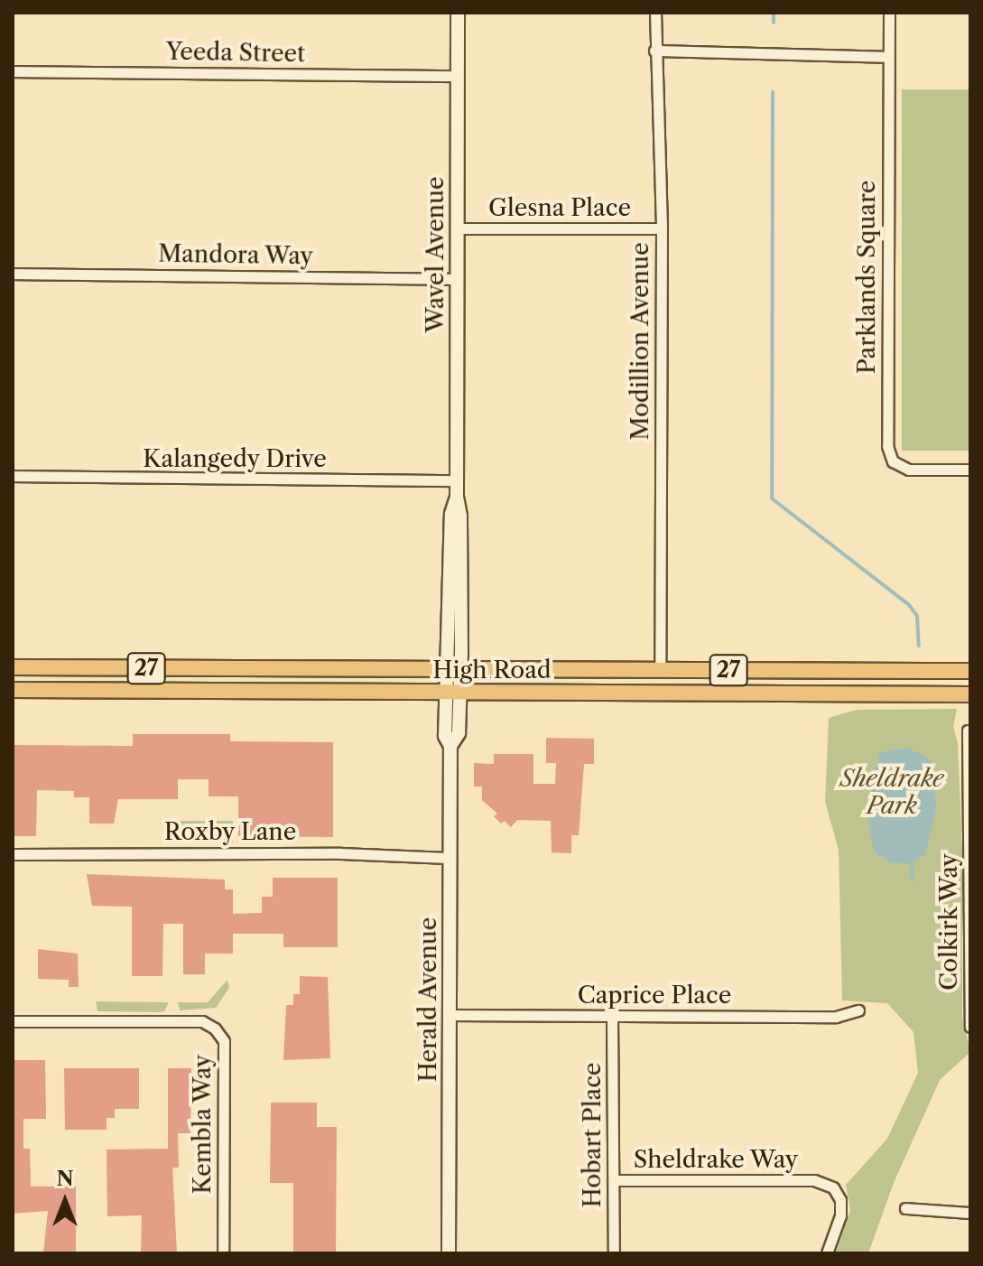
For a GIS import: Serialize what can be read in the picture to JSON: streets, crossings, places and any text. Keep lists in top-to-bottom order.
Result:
{
  "streets": {
    "main road": ["27", "High Road"],
    "street": [
      "Yeeda Street",
      "Glesna Place",
      "Wavel Avenue",
      "Mandora Way",
      "Parklands Square",
      "Modillion Avenue",
      "Kalangedy Drive",
      "Roxby Lane",
      "Colkirk Way",
      "Caprice Place",
      "Herald Avenue",
      "Kembla Way",
      "Hobart Place",
      "Sheldrake Way"
    ]
  },
  "crossings": [
    ["Yeeda Street", "Wavel Avenue"],
    ["Glesna Place", "Wavel Avenue"],
    ["Glesna Place", "Modillion Avenue"],
    ["Wavel Avenue", "Mandora Way"],
    ["Wavel Avenue", "Kalangedy Drive"],
    ["Wavel Avenue", "High Road"],
    ["Wavel Avenue", "Herald Avenue"],
    ["Modillion Avenue", "High Road"],
    ["High Road", "Herald Avenue"],
    ["Roxby Lane", "Herald Avenue"],
    ["Caprice Place", "Herald Avenue"],
    ["Caprice Place", "Hobart Place"],
    ["Hobart Place", "Sheldrake Way"]
  ],
  "parks": ["Sheldrake Park"],
  "north": "top"
}
